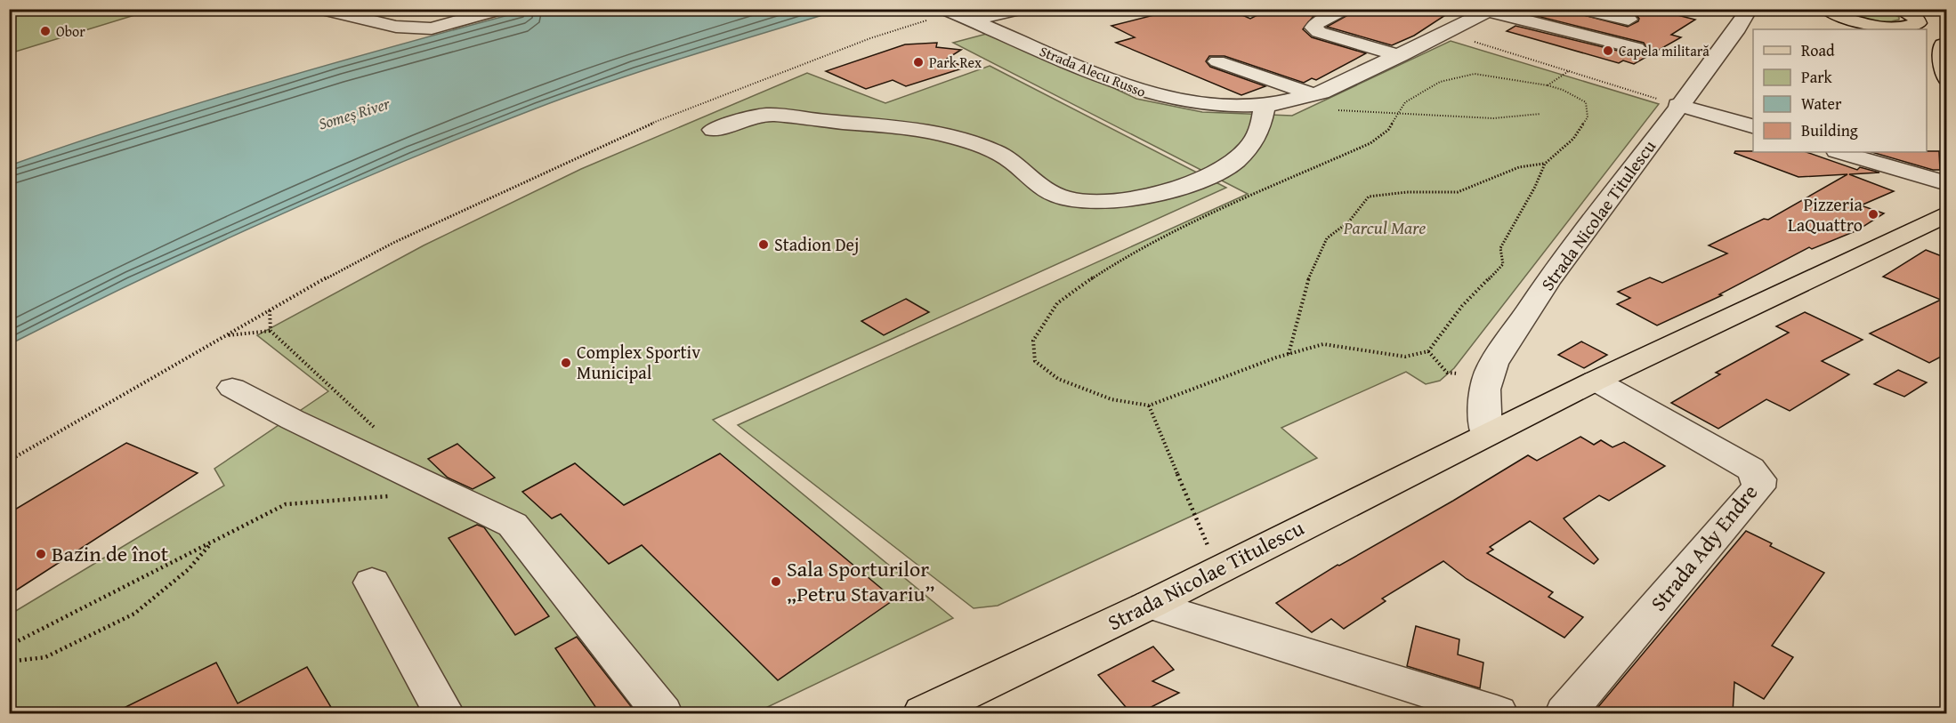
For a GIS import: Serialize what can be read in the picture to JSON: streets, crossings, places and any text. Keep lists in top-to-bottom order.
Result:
{
  "streets": {
    "main road": ["Strada Nicolae Titulescu"],
    "street": ["Strada Alecu Russo", "Strada Ady Endre"]
  },
  "crossings": [
    ["Strada Nicolae Titulescu", "Strada Ady Endre"]
  ],
  "water": ["Someș River"],
  "parks": ["Parcul Mare"],
  "places": [
    "Obor",
    "Capela militară",
    "Park Rex",
    "Pizzeria LaQuattro",
    "Stadion Dej",
    "Complex Sportiv Municipal",
    "Bazin de înot",
    "Sala Sporturilor „Petru Stavariu”"
  ],
  "legend": [
    "Road",
    "Park",
    "Water",
    "Building"
  ]
}
